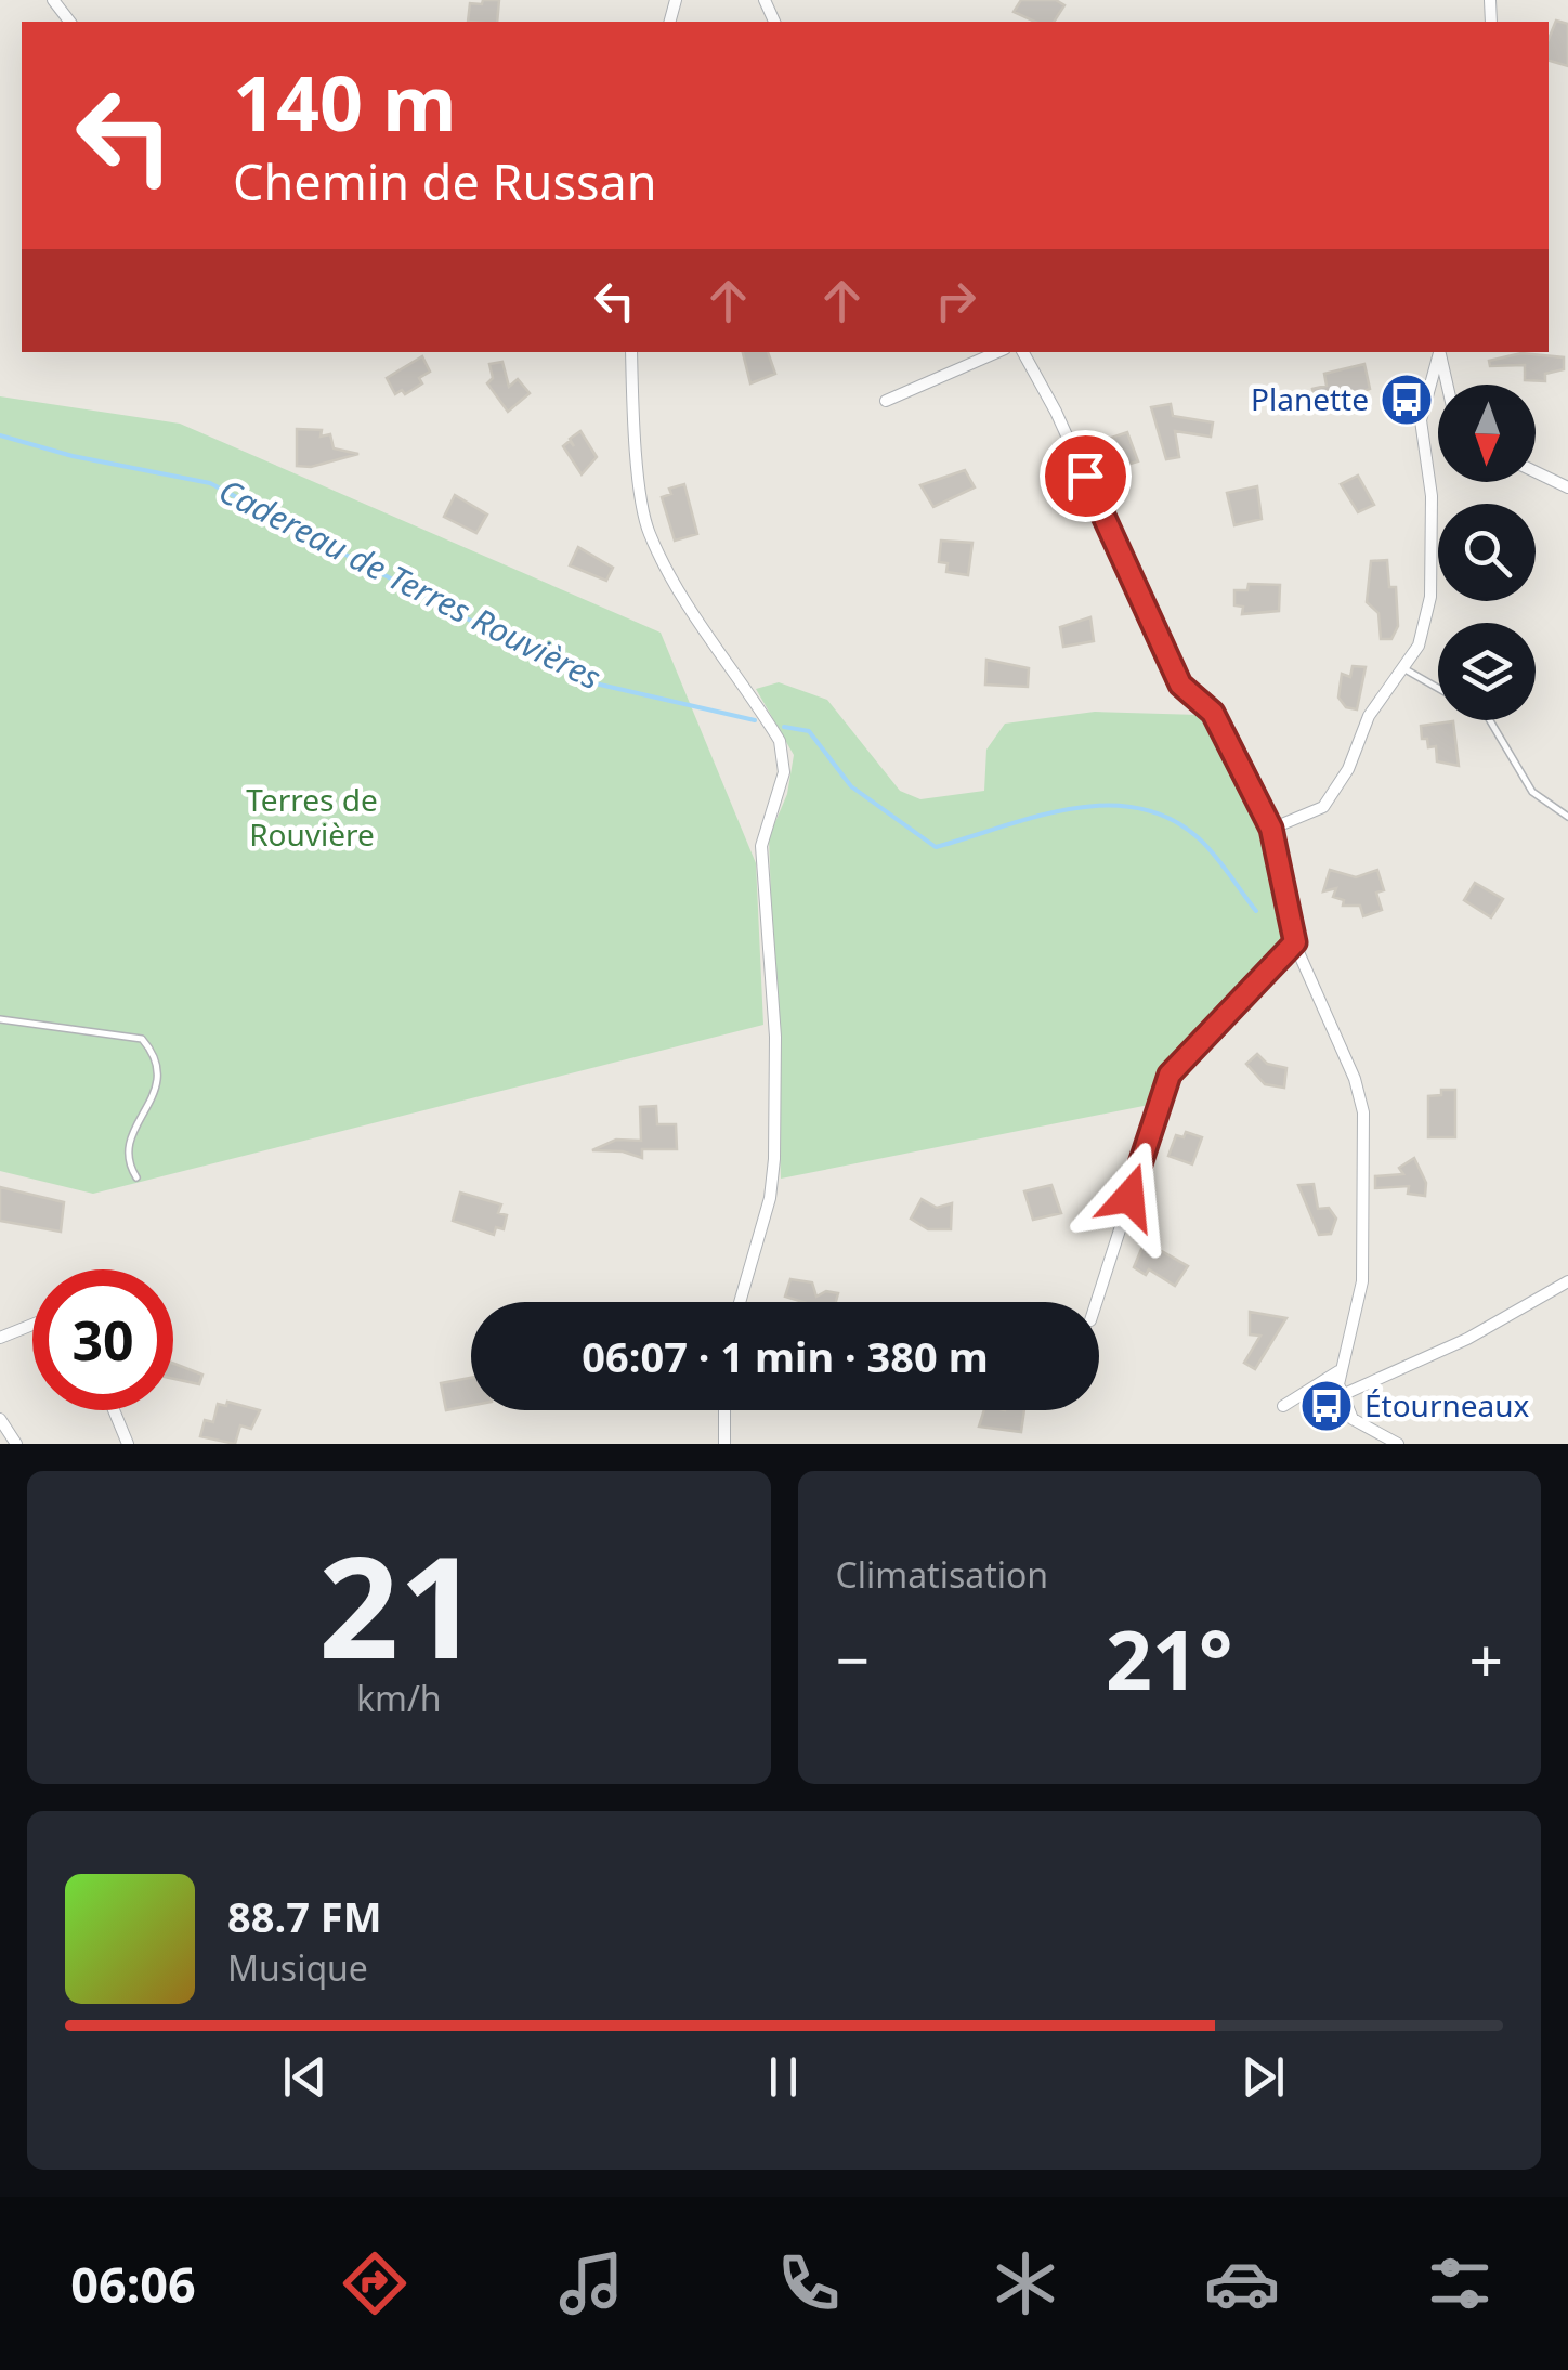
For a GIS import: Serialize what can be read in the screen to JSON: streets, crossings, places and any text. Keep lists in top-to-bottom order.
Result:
{
  "water": ["Cadereau de Terres Rouvières"],
  "parks": ["Terres de Rouvière"],
  "places": {
    "bus stop": ["Planette", "Étourneaux"]
  },
  "north": "bottom",
  "page": {
    "turn": ["140 m", "Chemin de Russan"],
    "limit": "30",
    "trip": "06:07 · 1 min · 380 m",
    "tile": [
      ["21", "km/h"],
      "Climatisation"
    ],
    "heat": ["−", "21°", "+"],
    "song": ["88.7 FM", "Musique"],
    "tabs": "06:06"
  }
}
